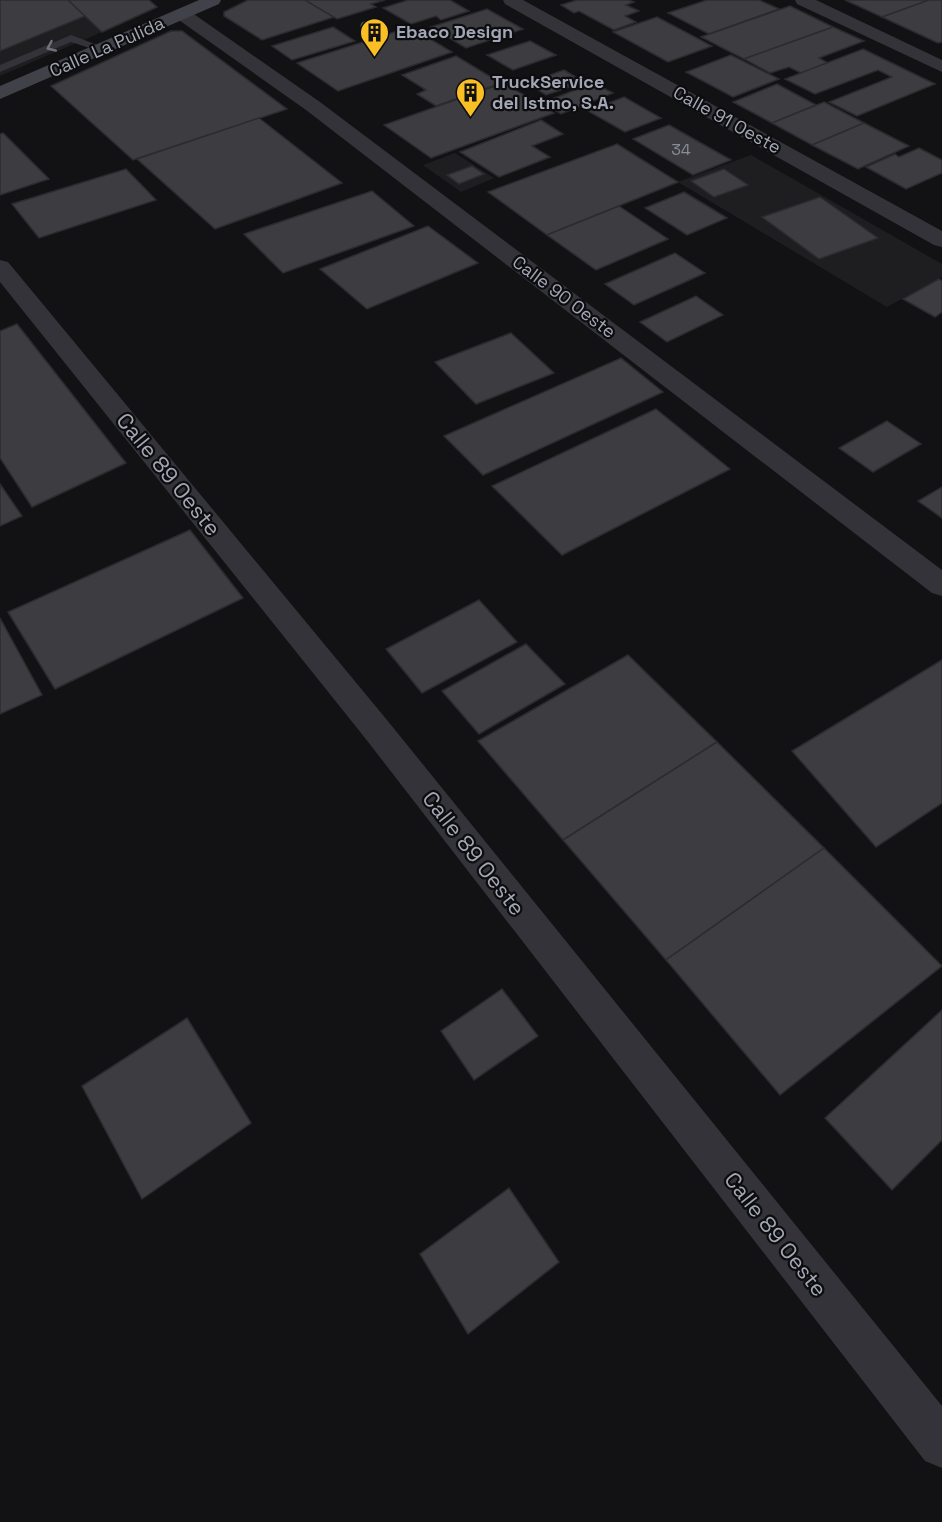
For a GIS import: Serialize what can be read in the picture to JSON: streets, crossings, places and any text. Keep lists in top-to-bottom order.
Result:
{
  "streets": {
    "main road": ["Calle La Pulida"],
    "street": ["Calle 91 Oeste", "Calle 90 Oeste", "Calle 89 Oeste"]
  },
  "crossings": [
    ["Calle La Pulida", "Calle 90 Oeste"]
  ],
  "places": {
    "building": ["Ebaco Design", "TruckService del Istmo, S.A."]
  },
  "house_numbers": ["34"]
}
